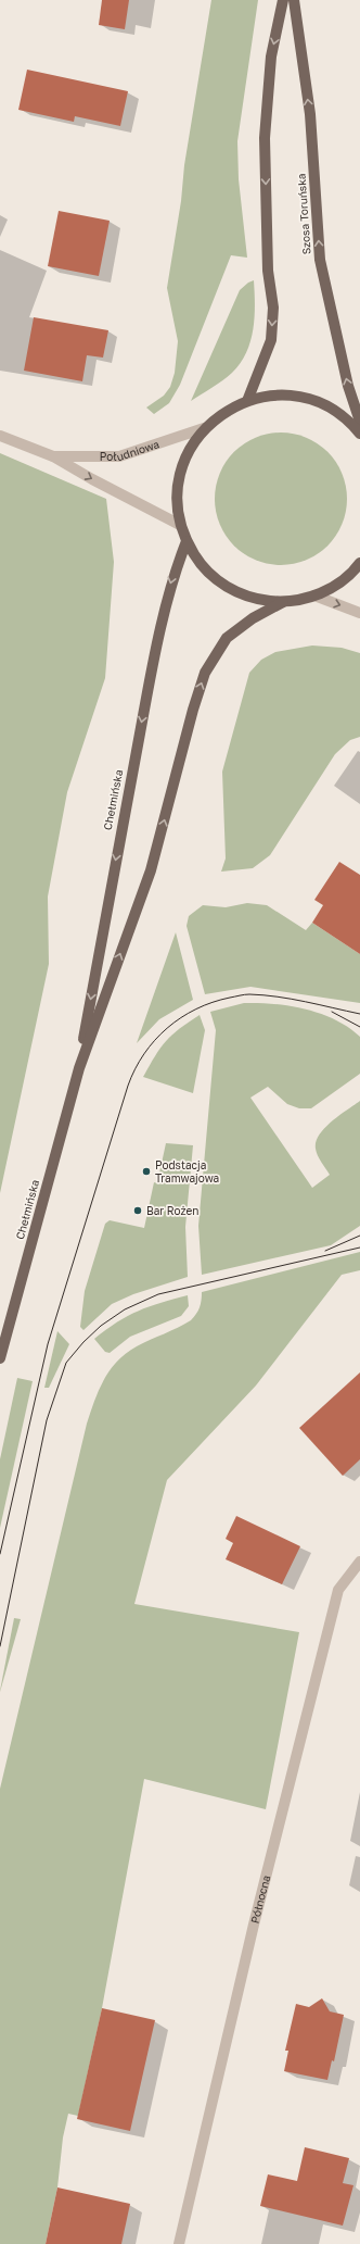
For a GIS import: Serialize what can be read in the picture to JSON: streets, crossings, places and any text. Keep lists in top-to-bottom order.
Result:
{
  "streets": {
    "main road": ["Szosa Toruńska", "Chełmińska"],
    "street": ["Południowa", "Północna"]
  },
  "one_way": ["Południowa"],
  "places": ["Podstacja Tramwajowa", "Bar Rożen"]
}
